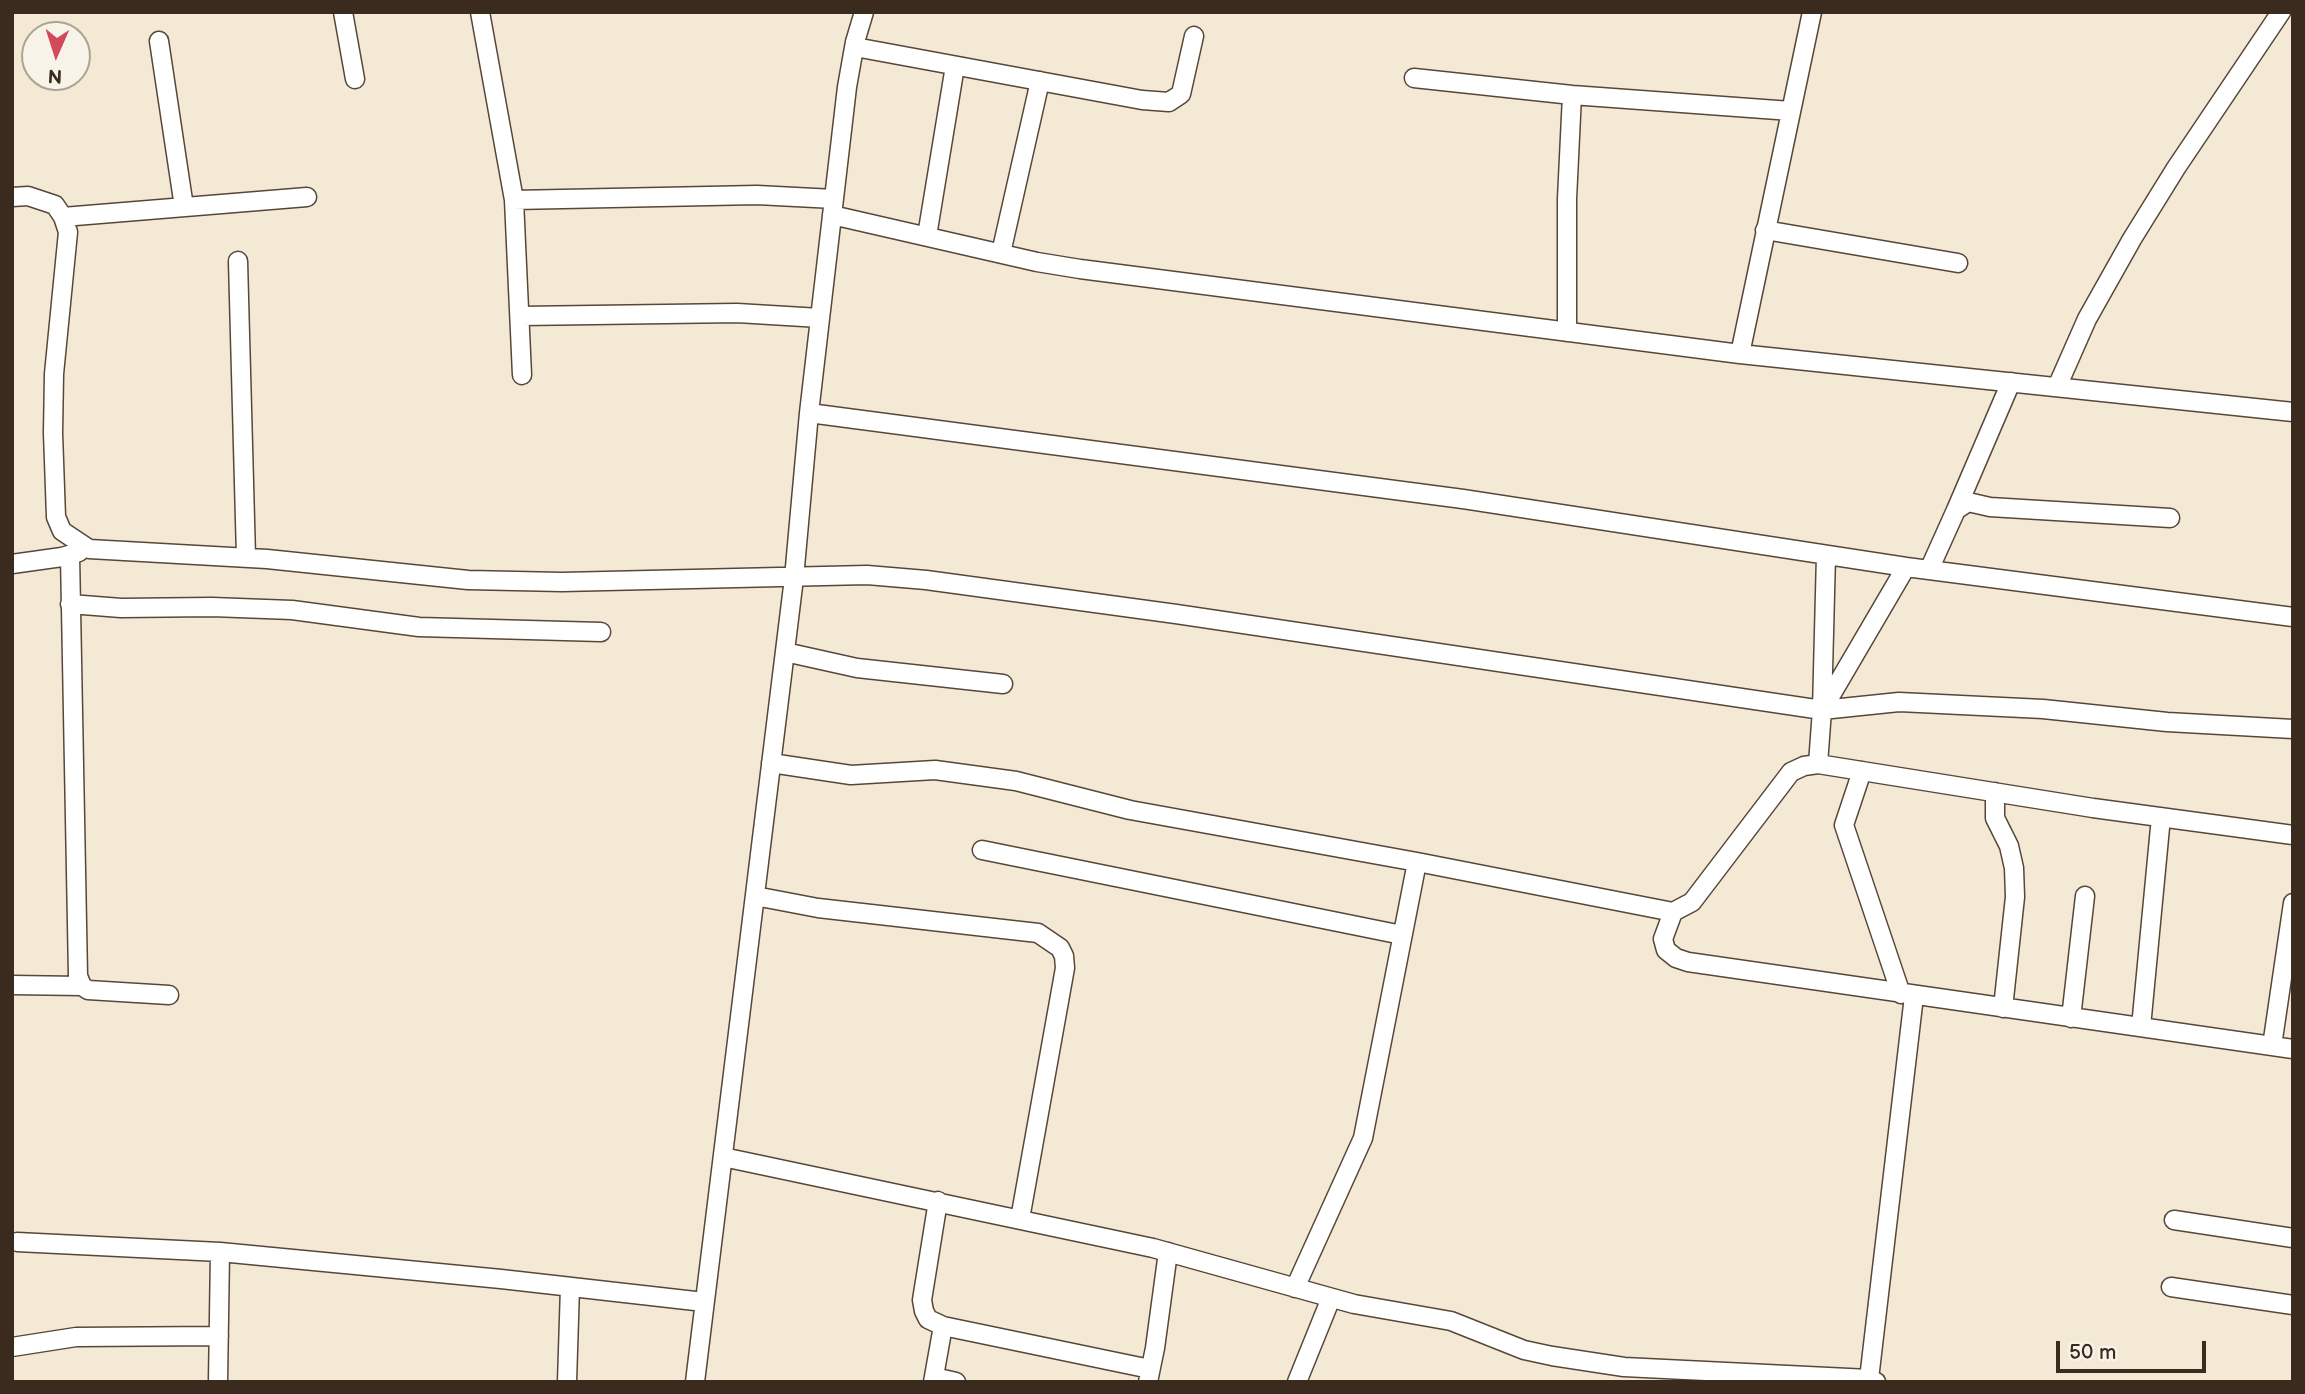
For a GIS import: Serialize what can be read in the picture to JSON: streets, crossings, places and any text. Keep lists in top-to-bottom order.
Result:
{
  "scale_bar": "50 m",
  "north": "bottom"
}
